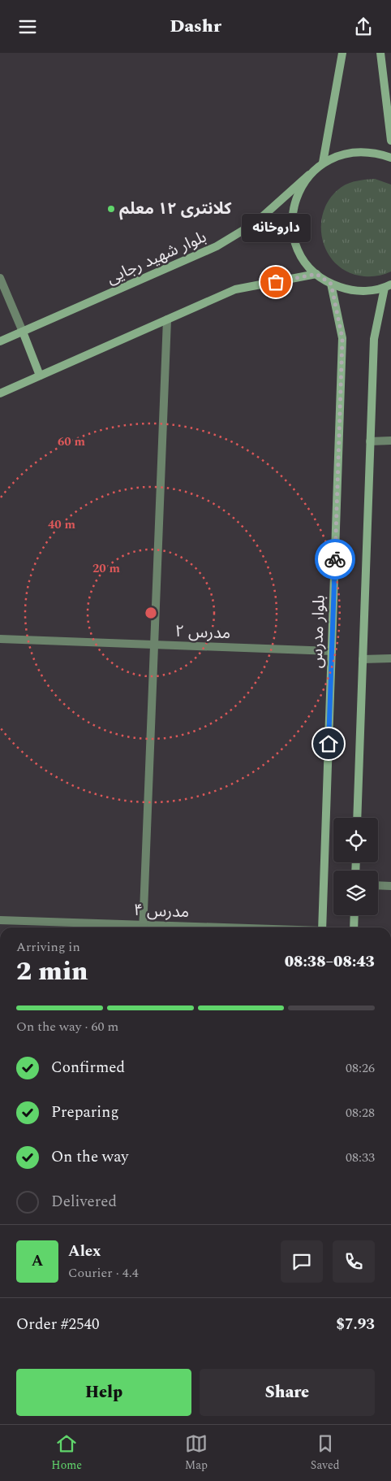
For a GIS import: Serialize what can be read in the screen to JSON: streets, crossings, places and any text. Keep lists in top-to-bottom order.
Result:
{
  "streets": {
    "street": [
      "بلوار شهید رجایی",
      "بلوار مدرس",
      "مدرس ۲",
      "مدرس ۴"
    ]
  },
  "crossings": [
    ["بلوار مدرس", "مدرس ۲"]
  ],
  "places": ["کلانتری ۱۲ معلم", "داروخانه"],
  "page": {
    "header": "Dashr",
    "bubble": "داروخانه",
    "heading": ["2 min", "Arriving in", "08:38–08:43"],
    "panel": [
      "Alex",
      "Courier · 4.4",
      "Order #2540",
      "$7.93"
    ],
    "bar": "On the way · 60 m",
    "list": [
      ["Confirmed", "08:26"],
      ["Preparing", "08:28"],
      ["On the way", "08:33"],
      "Delivered"
    ],
    "round": "A",
    "buttons": ["Help", "Share"],
    "tabs": ["Home", "Map", "Saved"]
  },
  "rings": ["60 m", "40 m", "20 m"]
}
